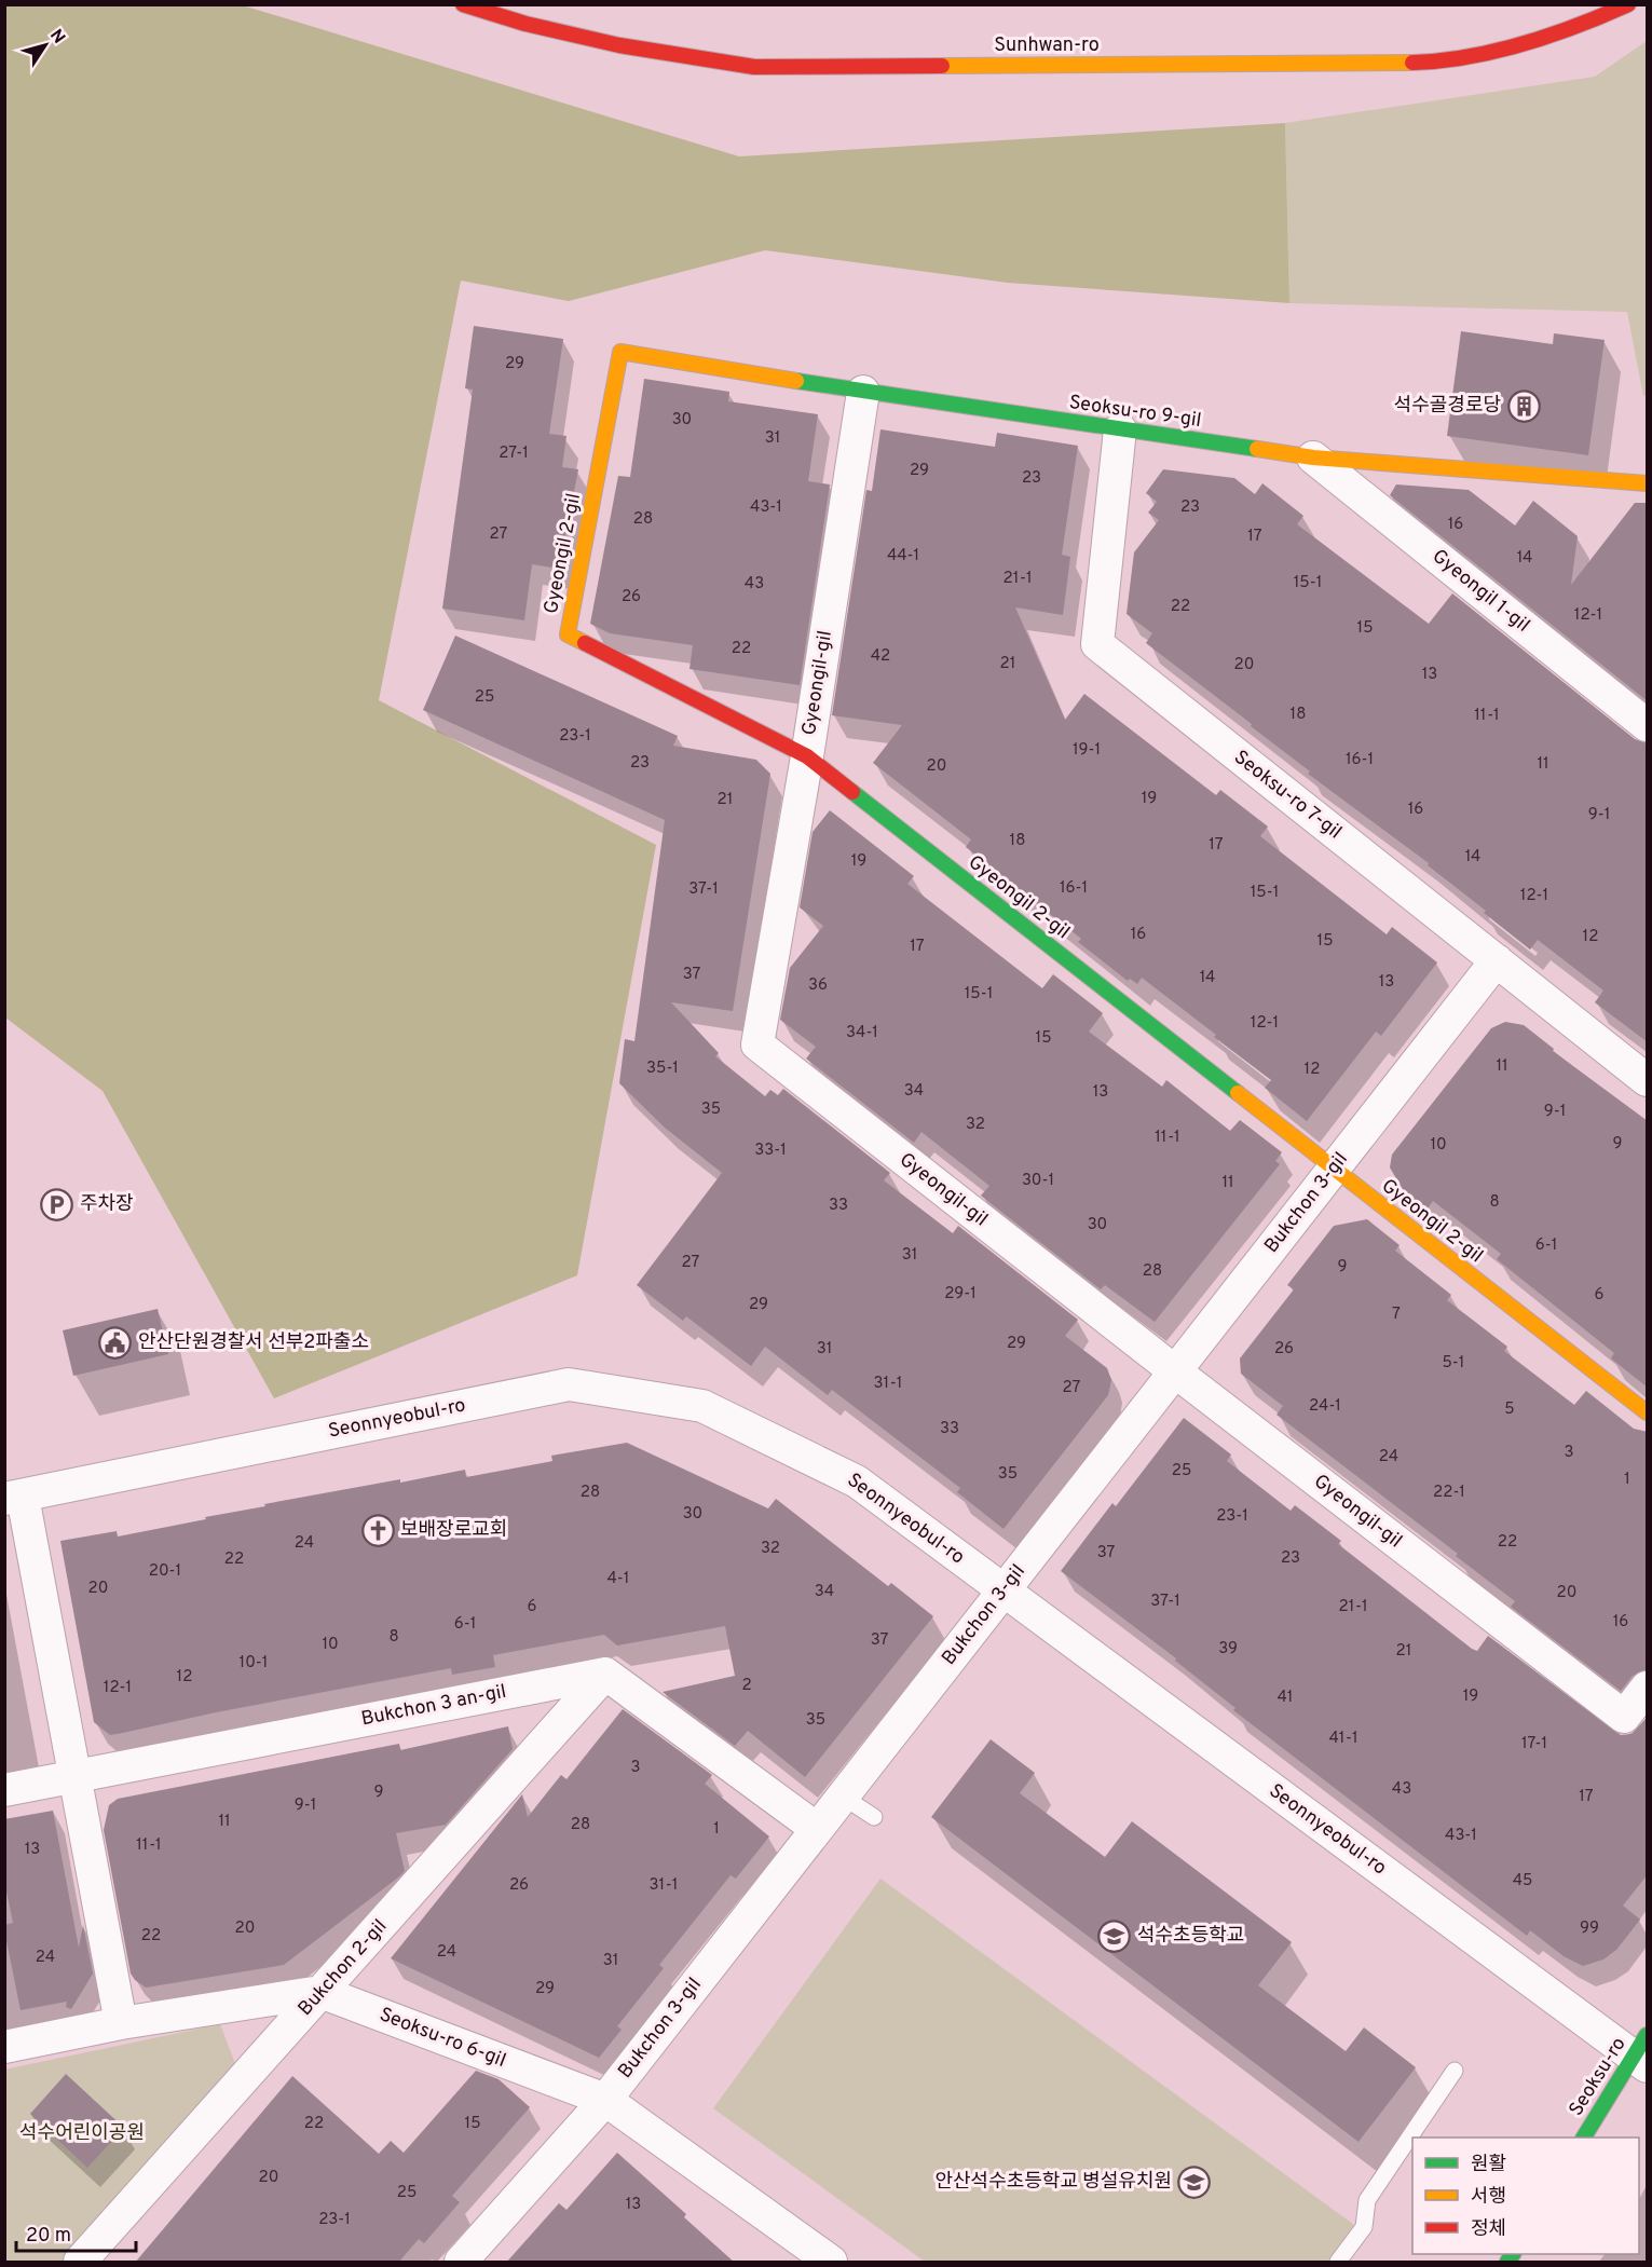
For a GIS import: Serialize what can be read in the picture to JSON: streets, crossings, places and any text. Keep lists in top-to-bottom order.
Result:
{
  "streets": {
    "street": [
      "Sunhwan-ro",
      "Seoksu-ro 9-gil",
      "Gyeongil 2-gil",
      "Gyeongil 1-gil",
      "Gyeongil-gil",
      "Seoksu-ro 7-gil",
      "Bukchon 3-gil",
      "Seonnyeobul-ro",
      "Bukchon 3 an-gil",
      "Bukchon 2-gil",
      "Seoksu-ro 6-gil",
      "Seoksu-ro"
    ]
  },
  "crossings": [
    ["Seoksu-ro 9-gil", "Gyeongil 2-gil"],
    ["Seoksu-ro 9-gil", "Gyeongil 1-gil"],
    ["Seoksu-ro 9-gil", "Gyeongil-gil"],
    ["Seoksu-ro 9-gil", "Seoksu-ro 7-gil"],
    ["Gyeongil 2-gil", "Gyeongil-gil"],
    ["Gyeongil 2-gil", "Bukchon 3-gil"],
    ["Gyeongil-gil", "Bukchon 3-gil"],
    ["Seoksu-ro 7-gil", "Bukchon 3-gil"],
    ["Bukchon 3-gil", "Seonnyeobul-ro"],
    ["Bukchon 3-gil", "Seoksu-ro 6-gil"],
    ["Seonnyeobul-ro", "Seoksu-ro"],
    ["Bukchon 3 an-gil", "Bukchon 2-gil"],
    ["Bukchon 2-gil", "Seoksu-ro 6-gil"]
  ],
  "parks": ["석수어린이공원"],
  "places": {
    "building": ["석수골경로당"],
    "parking": ["주차장"],
    "public building": ["안산단원경찰서 선부2파출소"],
    "church": ["보배장로교회"],
    "school or university": ["석수초등학교", "안산석수초등학교 병설유치원"]
  },
  "house_numbers": [
    "29",
    "30",
    "31",
    "27-1",
    "29",
    "23",
    "43-1",
    "23",
    "28",
    "16",
    "27",
    "17",
    "44-1",
    "14",
    "21-1",
    "15-1",
    "43",
    "26",
    "22",
    "12-1",
    "15",
    "22",
    "42",
    "21",
    "20",
    "13",
    "25",
    "18",
    "11-1",
    "23-1",
    "19-1",
    "16-1",
    "23",
    "11",
    "20",
    "19",
    "21",
    "16",
    "9-1",
    "18",
    "17",
    "14",
    "19",
    "16-1",
    "37-1",
    "15-1",
    "12-1",
    "16",
    "12",
    "15",
    "17",
    "37",
    "14",
    "13",
    "36",
    "15-1",
    "12-1",
    "34-1",
    "15",
    "11",
    "35-1",
    "12",
    "34",
    "13",
    "35",
    "9-1",
    "32",
    "11-1",
    "9",
    "10",
    "33-1",
    "30-1",
    "11",
    "8",
    "33",
    "30",
    "6-1",
    "31",
    "27",
    "9",
    "28",
    "29-1",
    "6",
    "29",
    "7",
    "29",
    "31",
    "26",
    "5-1",
    "31-1",
    "27",
    "24-1",
    "5",
    "33",
    "3",
    "24",
    "25",
    "35",
    "1",
    "28",
    "22-1",
    "30",
    "23-1",
    "22",
    "24",
    "32",
    "37",
    "23",
    "22",
    "20-1",
    "4-1",
    "20",
    "34",
    "20",
    "37-1",
    "6",
    "21-1",
    "16",
    "6-1",
    "8",
    "37",
    "10",
    "39",
    "21",
    "10-1",
    "12",
    "2",
    "12-1",
    "19",
    "41",
    "35",
    "41-1",
    "17-1",
    "3",
    "43",
    "9",
    "17",
    "9-1",
    "11",
    "28",
    "1",
    "43-1",
    "11-1",
    "13",
    "45",
    "26",
    "31-1",
    "20",
    "99",
    "22",
    "24",
    "24",
    "31",
    "29",
    "22",
    "15",
    "20",
    "25",
    "13",
    "23-1"
  ],
  "legend": ["원활", "서행", "정체"],
  "scale_bar": "20 m",
  "north": "top right"
}
